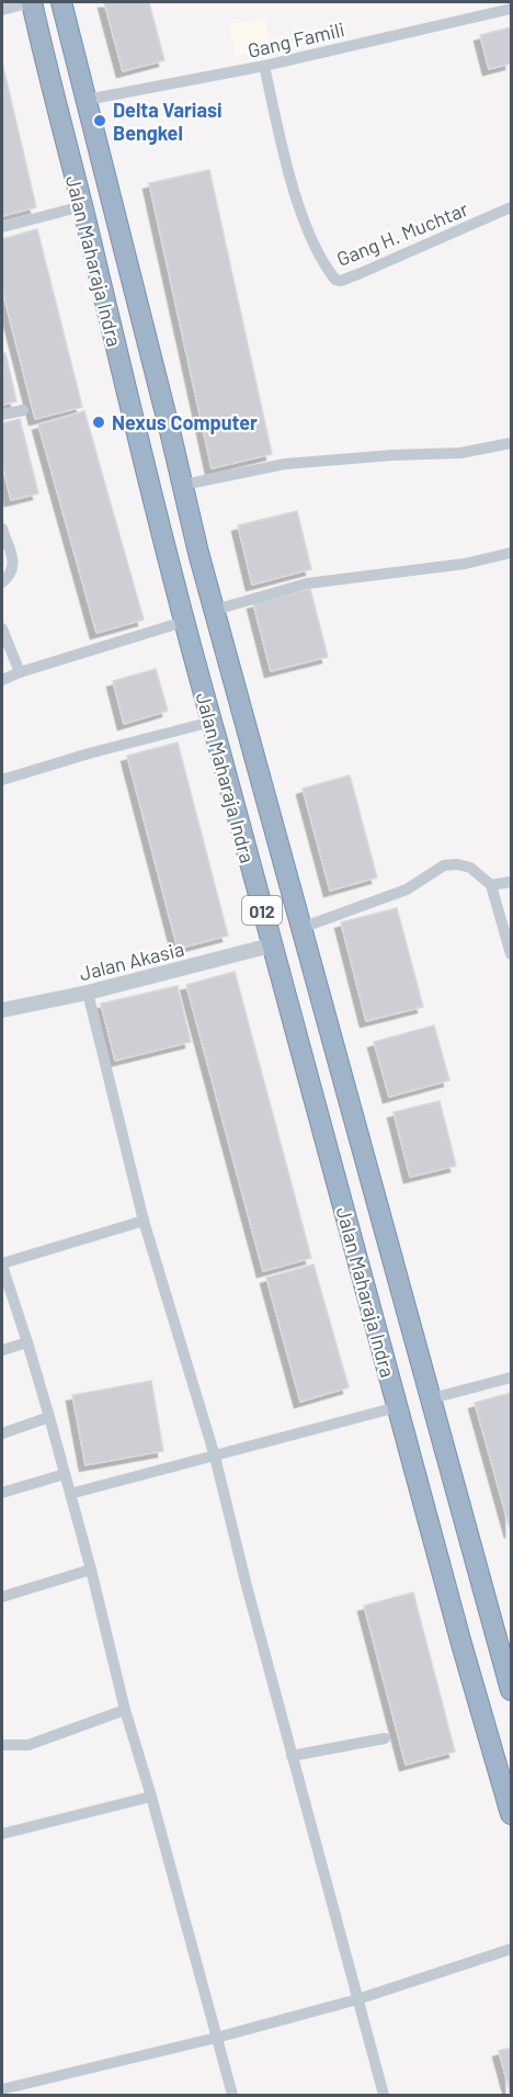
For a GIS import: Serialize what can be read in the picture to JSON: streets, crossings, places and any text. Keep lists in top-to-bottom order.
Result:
{
  "streets": {
    "highway": ["Jalan Maharaja Indra", "012"],
    "street": ["Gang Famili", "Gang H. Muchtar", "Jalan Akasia"]
  },
  "crossings": [
    ["Gang Famili", "Gang H. Muchtar"],
    ["Gang Famili", "Jalan Maharaja Indra"],
    ["Jalan Maharaja Indra", "Jalan Akasia"]
  ],
  "places": ["Delta Variasi Bengkel", "Nexus Computer"]
}
